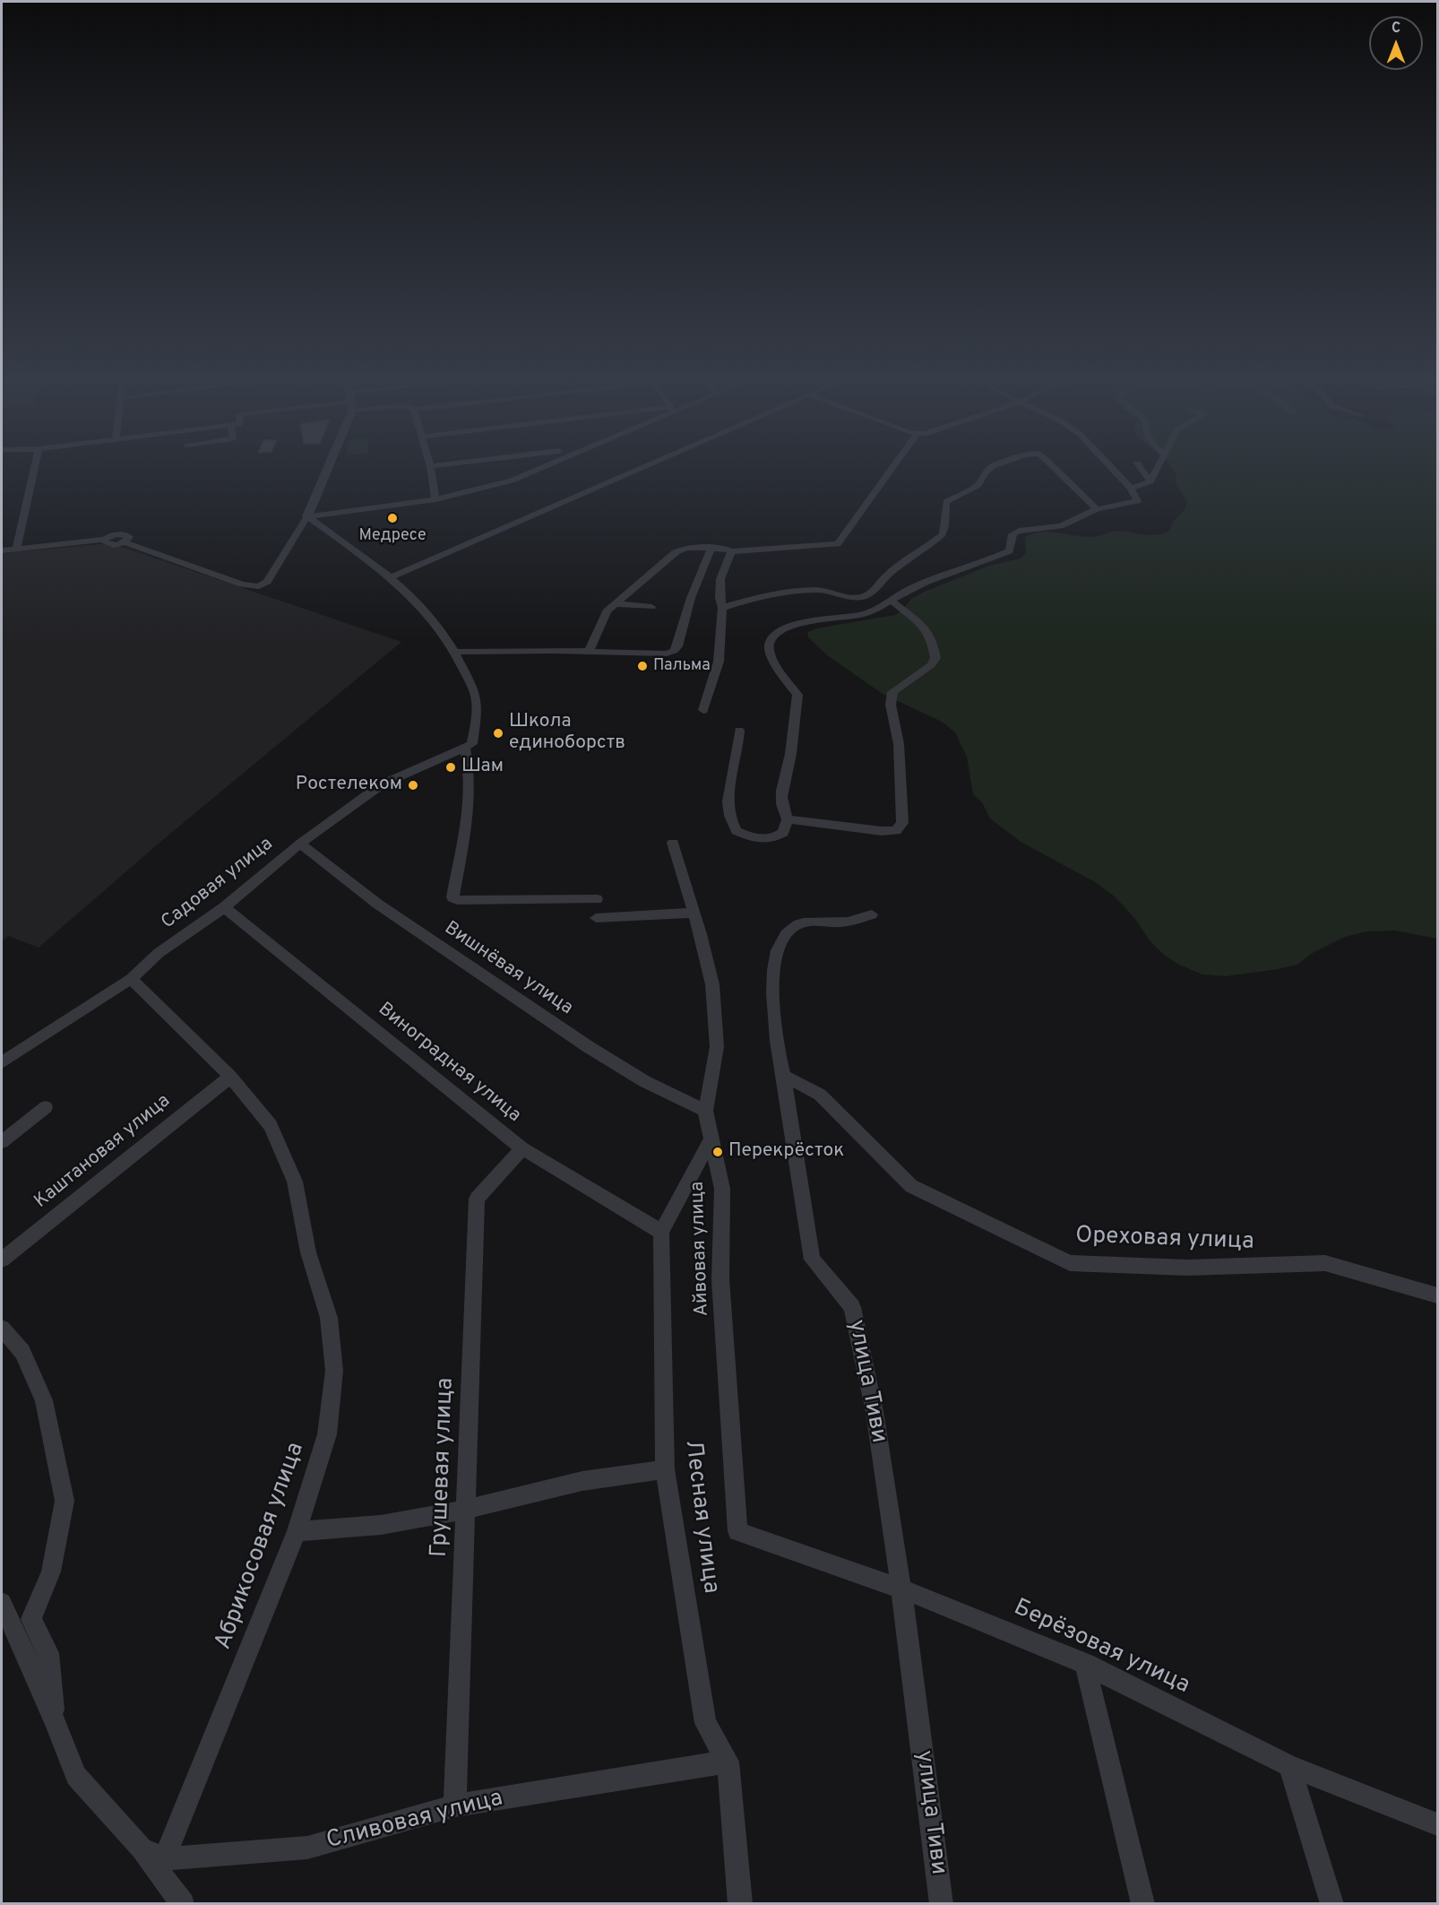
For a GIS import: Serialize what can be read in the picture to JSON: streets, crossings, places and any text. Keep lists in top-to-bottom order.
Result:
{
  "streets": {
    "street": [
      "Садовая улица",
      "Вишнёвая улица",
      "Виноградная улица",
      "Каштановая улица",
      "Ореховая улица",
      "Айвовая улица",
      "улица Тиви",
      "Грушевая улица",
      "Лесная улица",
      "Абрикосовая улица",
      "Берёзовая улица",
      "Сливовая улица"
    ]
  },
  "crossings": [
    ["Садовая улица", "Вишнёвая улица"],
    ["Садовая улица", "Виноградная улица"],
    ["Садовая улица", "Абрикосовая улица"],
    ["Вишнёвая улица", "Айвовая улица"],
    ["Виноградная улица", "Грушевая улица"],
    ["Виноградная улица", "Лесная улица"],
    ["Каштановая улица", "Абрикосовая улица"],
    ["Ореховая улица", "улица Тиви"],
    ["Айвовая улица", "Лесная улица"],
    ["Айвовая улица", "Берёзовая улица"],
    ["улица Тиви", "Берёзовая улица"],
    ["Грушевая улица", "Сливовая улица"],
    ["Лесная улица", "Сливовая улица"],
    ["Абрикосовая улица", "Сливовая улица"]
  ],
  "places": [
    "Медресе",
    "Пальма",
    "Школа единоборств",
    "Шам",
    "Ростелеком",
    "Перекрёсток"
  ],
  "north": "top"
}
